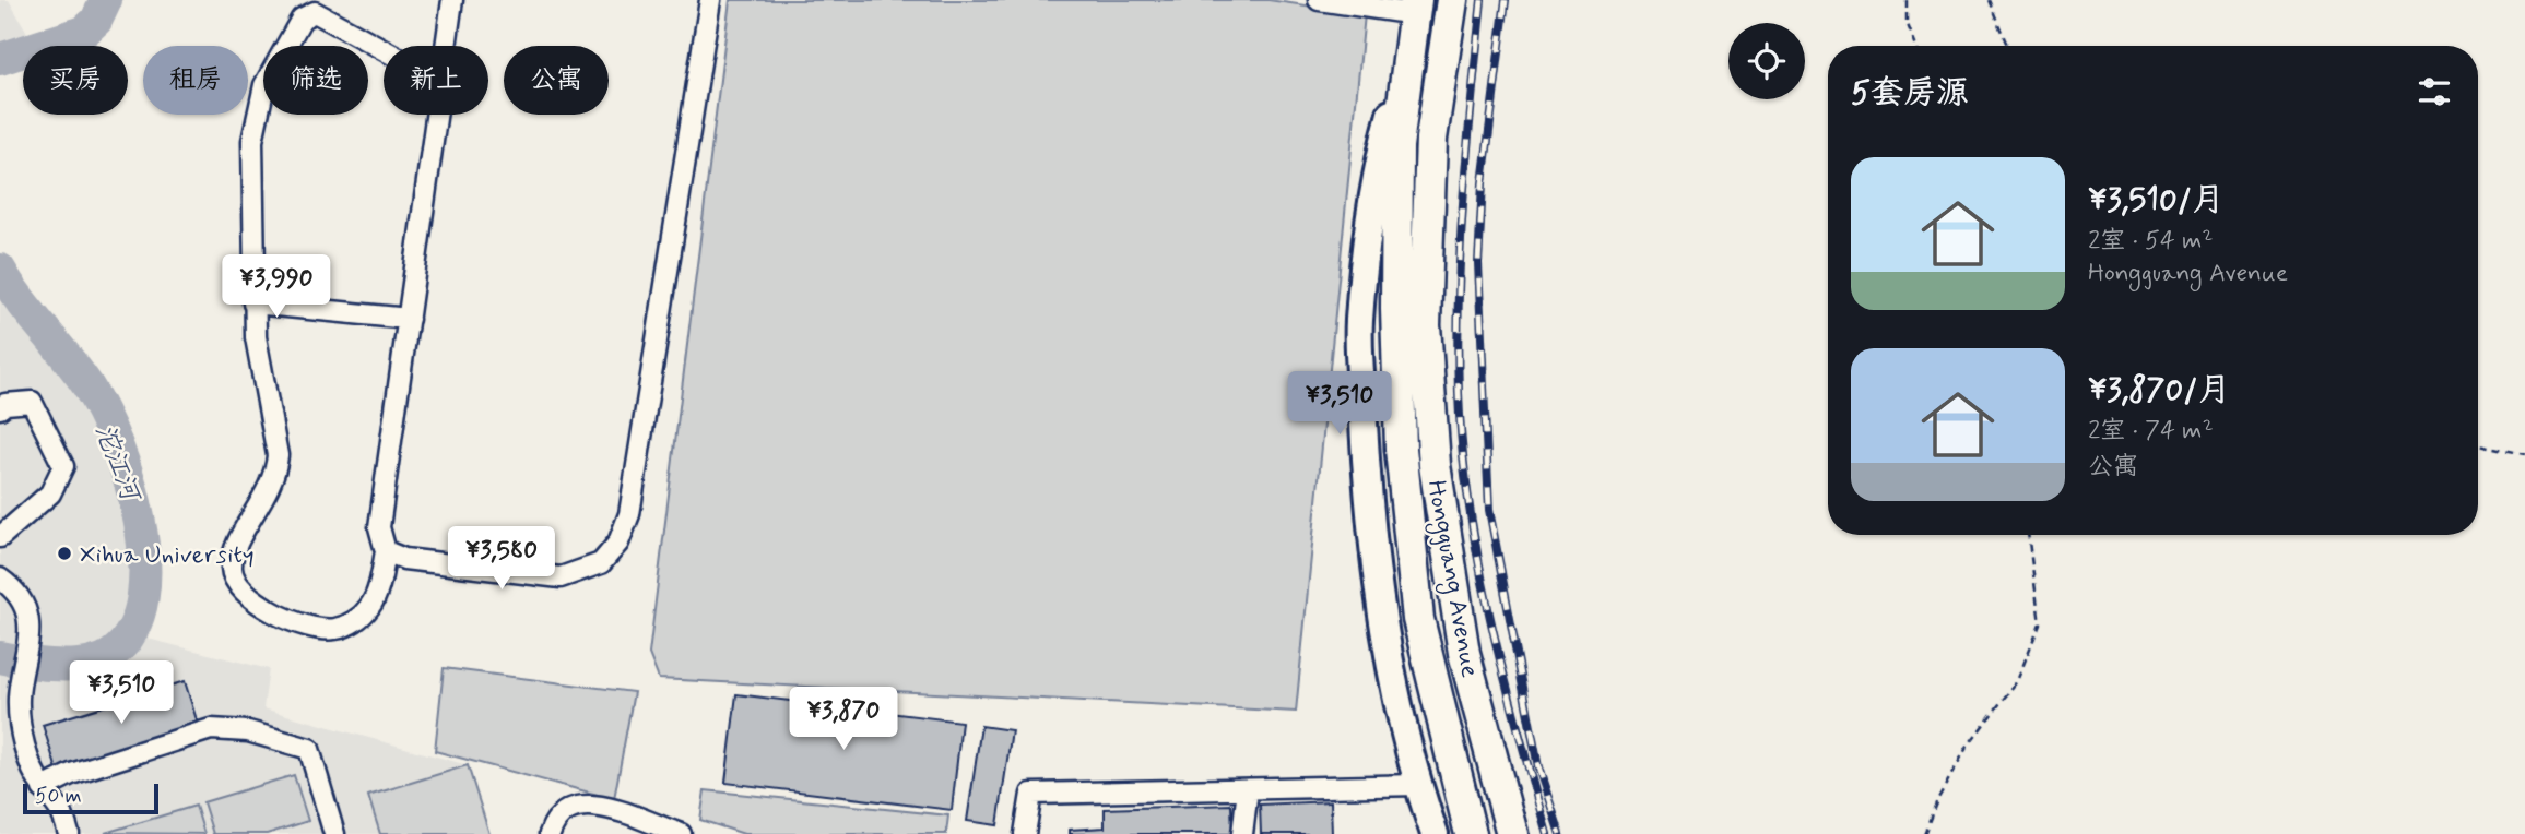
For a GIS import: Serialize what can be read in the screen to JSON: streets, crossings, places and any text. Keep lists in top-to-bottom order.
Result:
{
  "streets": {
    "highway": ["Hongguang Avenue"]
  },
  "water": ["沱江河"],
  "places": ["Xihua University"],
  "scale_bar": "50 m",
  "page": {
    "chip": [
      "买房",
      "租房",
      "筛选",
      "新上",
      "公寓"
    ],
    "heading": "5套房源",
    "list": [
      {
        "name": "¥3,510/月",
        "note": "2室 · 54 m² · Hongguang Avenue"
      },
      {
        "name": "¥3,870/月",
        "note": "2室 · 74 m² · 公寓"
      }
    ],
    "price": [
      "¥3,990",
      "¥3,510",
      "¥3,580",
      "¥3,510",
      "¥3,870"
    ],
    "scale": "50 m"
  }
}
